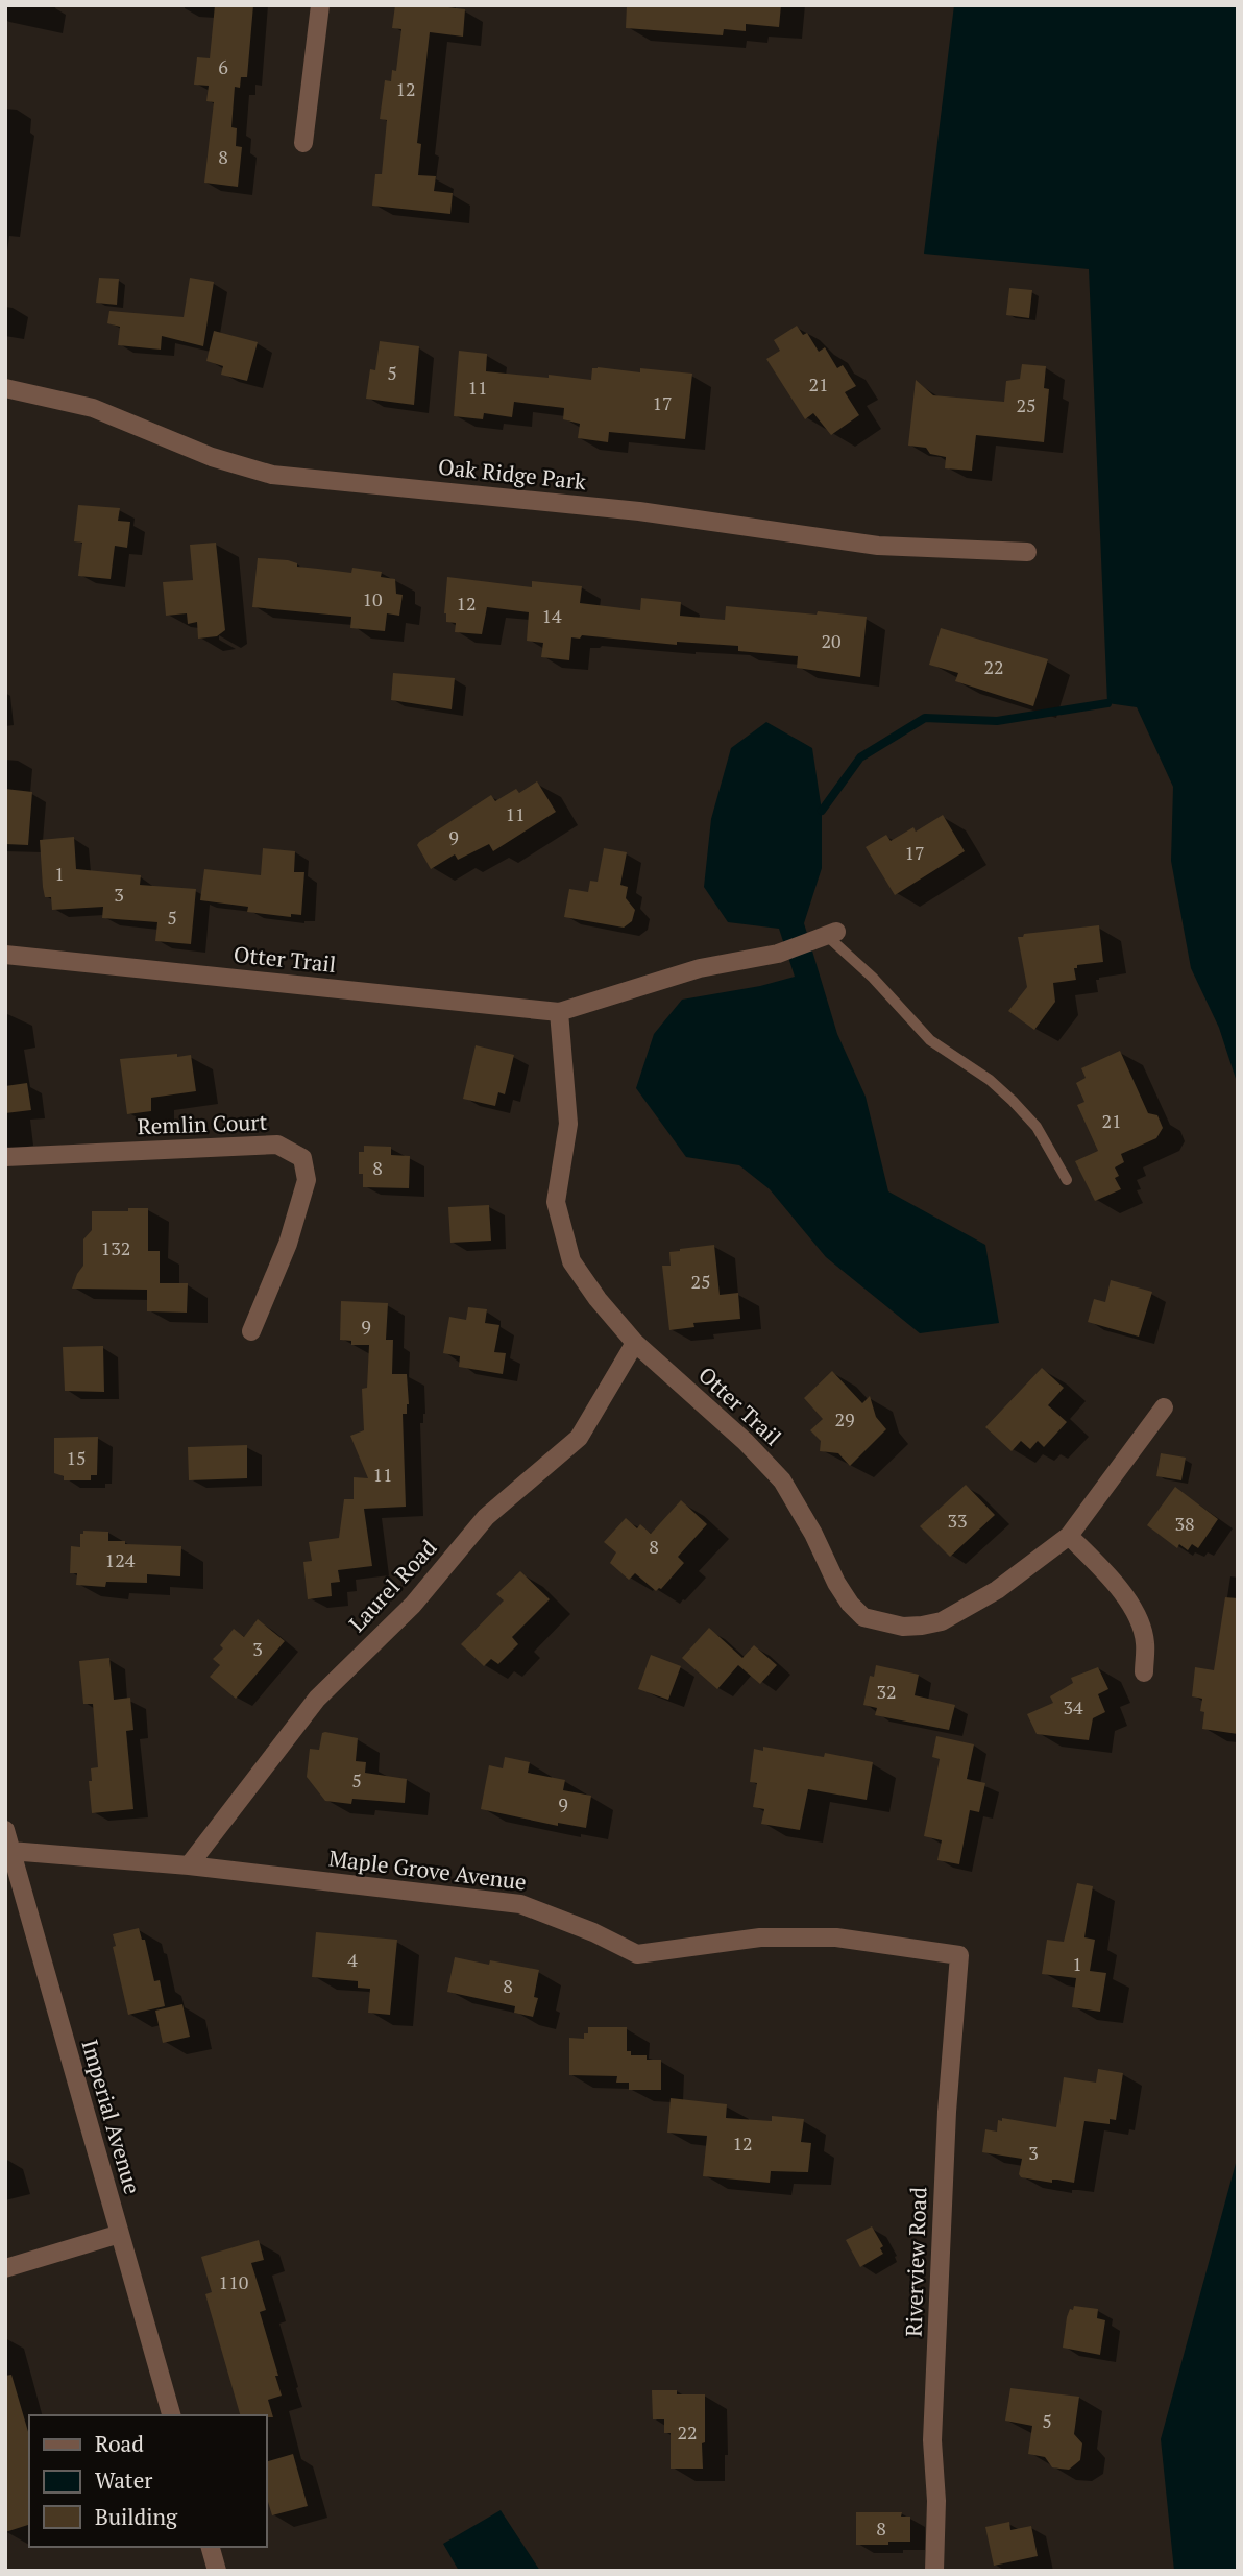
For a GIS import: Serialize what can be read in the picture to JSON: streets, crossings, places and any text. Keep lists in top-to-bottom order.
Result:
{
  "streets": {
    "street": [
      "Oak Ridge Park",
      "Otter Trail",
      "Remlin Court",
      "Laurel Road",
      "Maple Grove Avenue",
      "Imperial Avenue",
      "Riverview Road"
    ]
  },
  "crossings": [
    ["Otter Trail", "Laurel Road"],
    ["Laurel Road", "Maple Grove Avenue"],
    ["Maple Grove Avenue", "Imperial Avenue"],
    ["Maple Grove Avenue", "Riverview Road"]
  ],
  "house_numbers": [
    "6",
    "12",
    "8",
    "5",
    "21",
    "11",
    "17",
    "25",
    "10",
    "12",
    "14",
    "20",
    "22",
    "11",
    "9",
    "17",
    "1",
    "3",
    "5",
    "21",
    "8",
    "132",
    "25",
    "9",
    "29",
    "15",
    "11",
    "33",
    "38",
    "8",
    "124",
    "3",
    "32",
    "34",
    "5",
    "9",
    "4",
    "1",
    "8",
    "12",
    "3",
    "110",
    "5",
    "22",
    "8"
  ],
  "legend": ["Road", "Water", "Building"]
}
